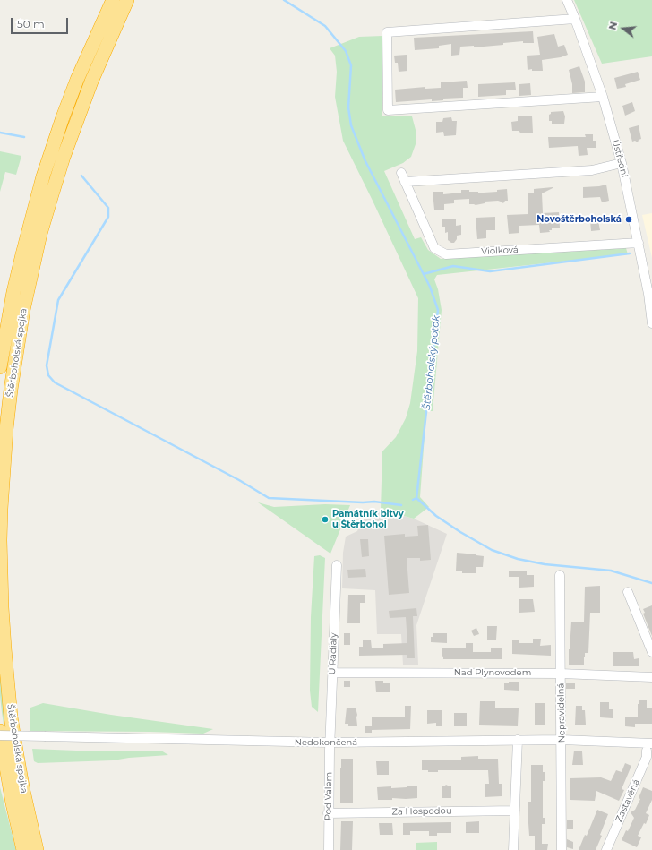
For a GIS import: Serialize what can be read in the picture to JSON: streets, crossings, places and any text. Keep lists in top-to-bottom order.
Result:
{
  "streets": {
    "highway": ["Štěrboholská spojka"],
    "street": [
      "Ústřední",
      "Violková",
      "U Radiály",
      "Nad Plynovodem",
      "Nepravidelná",
      "Nedokončená",
      "Pod Valem",
      "Zastavěná",
      "Za Hospodou"
    ]
  },
  "crossings": [
    ["Ústřední", "Violková"],
    ["U Radiály", "Nad Plynovodem"],
    ["U Radiály", "Nedokončená"],
    ["U Radiály", "Pod Valem"],
    ["Nad Plynovodem", "Nepravidelná"],
    ["Nepravidelná", "Nedokončená"],
    ["Nedokončená", "Pod Valem"],
    ["Nedokončená", "Zastavěná"],
    ["Pod Valem", "Za Hospodou"]
  ],
  "water": ["Štěrboholský potok"],
  "places": ["Novoštěrboholská", "Památník bitvy u Štěrbohol"],
  "scale_bar": "50 m",
  "north": "left"
}
